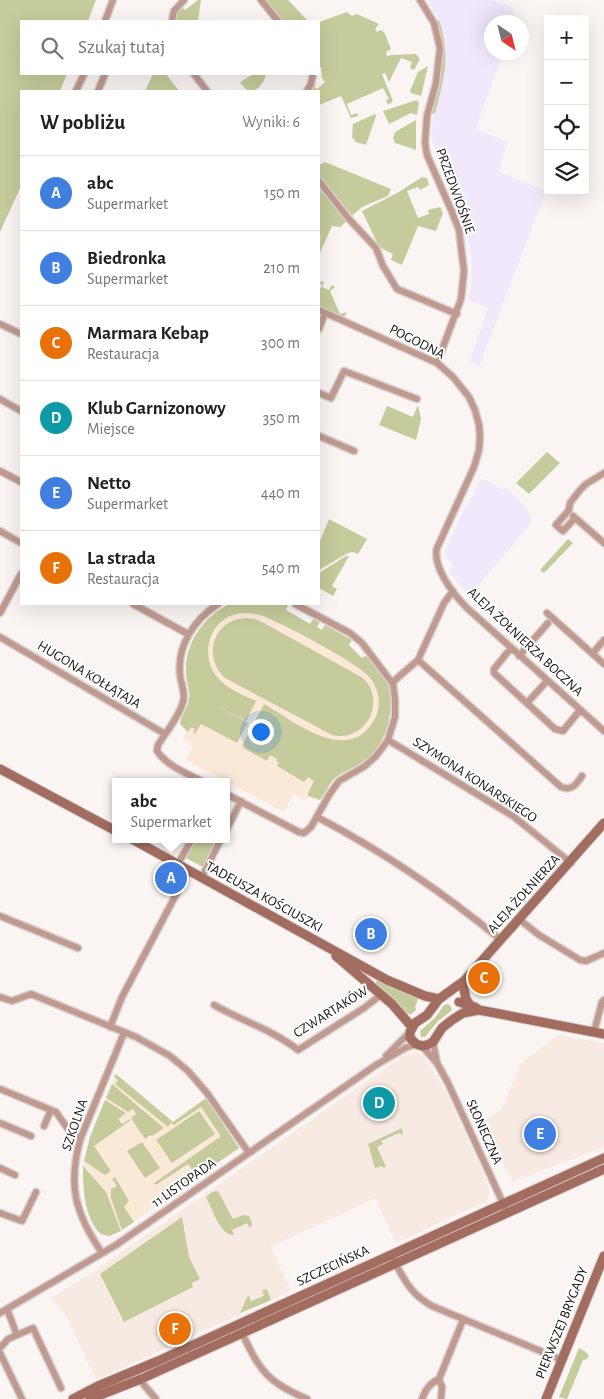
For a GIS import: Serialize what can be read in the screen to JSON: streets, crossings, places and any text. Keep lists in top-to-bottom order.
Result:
{
  "streets": {
    "street": [
      "PRZEDWIOŚNIE",
      "POGODNA",
      "ALEJA ŻOŁNIERZA BOCZNA",
      "HUGONA KOŁŁĄTAJA",
      "SZYMONA KONARSKIEGO",
      "ALEJA ŻOŁNIERZA",
      "TADEUSZA KOŚCIUSZKI",
      "CZWARTAKÓW",
      "SZKOLNA",
      "SŁONECZNA",
      "11 LISTOPADA",
      "SZCZECIŃSKA",
      "PIERWSZEJ BRYGADY"
    ]
  },
  "crossings": [
    ["PRZEDWIOŚNIE", "POGODNA"],
    ["POGODNA", "ALEJA ŻOŁNIERZA BOCZNA"],
    ["SZYMONA KONARSKIEGO", "ALEJA ŻOŁNIERZA"],
    ["ALEJA ŻOŁNIERZA", "TADEUSZA KOŚCIUSZKI"],
    ["ALEJA ŻOŁNIERZA", "11 LISTOPADA"],
    ["TADEUSZA KOŚCIUSZKI", "CZWARTAKÓW"],
    ["TADEUSZA KOŚCIUSZKI", "SŁONECZNA"],
    ["TADEUSZA KOŚCIUSZKI", "11 LISTOPADA"],
    ["SZKOLNA", "11 LISTOPADA"],
    ["SŁONECZNA", "11 LISTOPADA"],
    ["SŁONECZNA", "SZCZECIŃSKA"]
  ],
  "north": "bottom right",
  "page": {
    "map_buttons": ["+", "−"],
    "search": "Szukaj tutaj",
    "heading": ["W pobliżu", "Wyniki: 6"],
    "list": [
      {
        "mark": "A",
        "name": "abc",
        "note": "Supermarket",
        "value": "150 m"
      },
      {
        "mark": "B",
        "name": "Biedronka",
        "note": "Supermarket",
        "value": "210 m"
      },
      {
        "mark": "C",
        "name": "Marmara Kebap",
        "note": "Restauracja",
        "value": "300 m"
      },
      {
        "mark": "D",
        "name": "Klub Garnizonowy",
        "note": "Miejsce",
        "value": "350 m"
      },
      {
        "mark": "E",
        "name": "Netto",
        "note": "Supermarket",
        "value": "440 m"
      },
      {
        "mark": "F",
        "name": "La strada",
        "note": "Restauracja",
        "value": "540 m"
      }
    ],
    "popup": ["abc", "Supermarket"],
    "pins": [
      "A",
      "B",
      "C",
      "D",
      "E",
      "F"
    ]
  }
}
